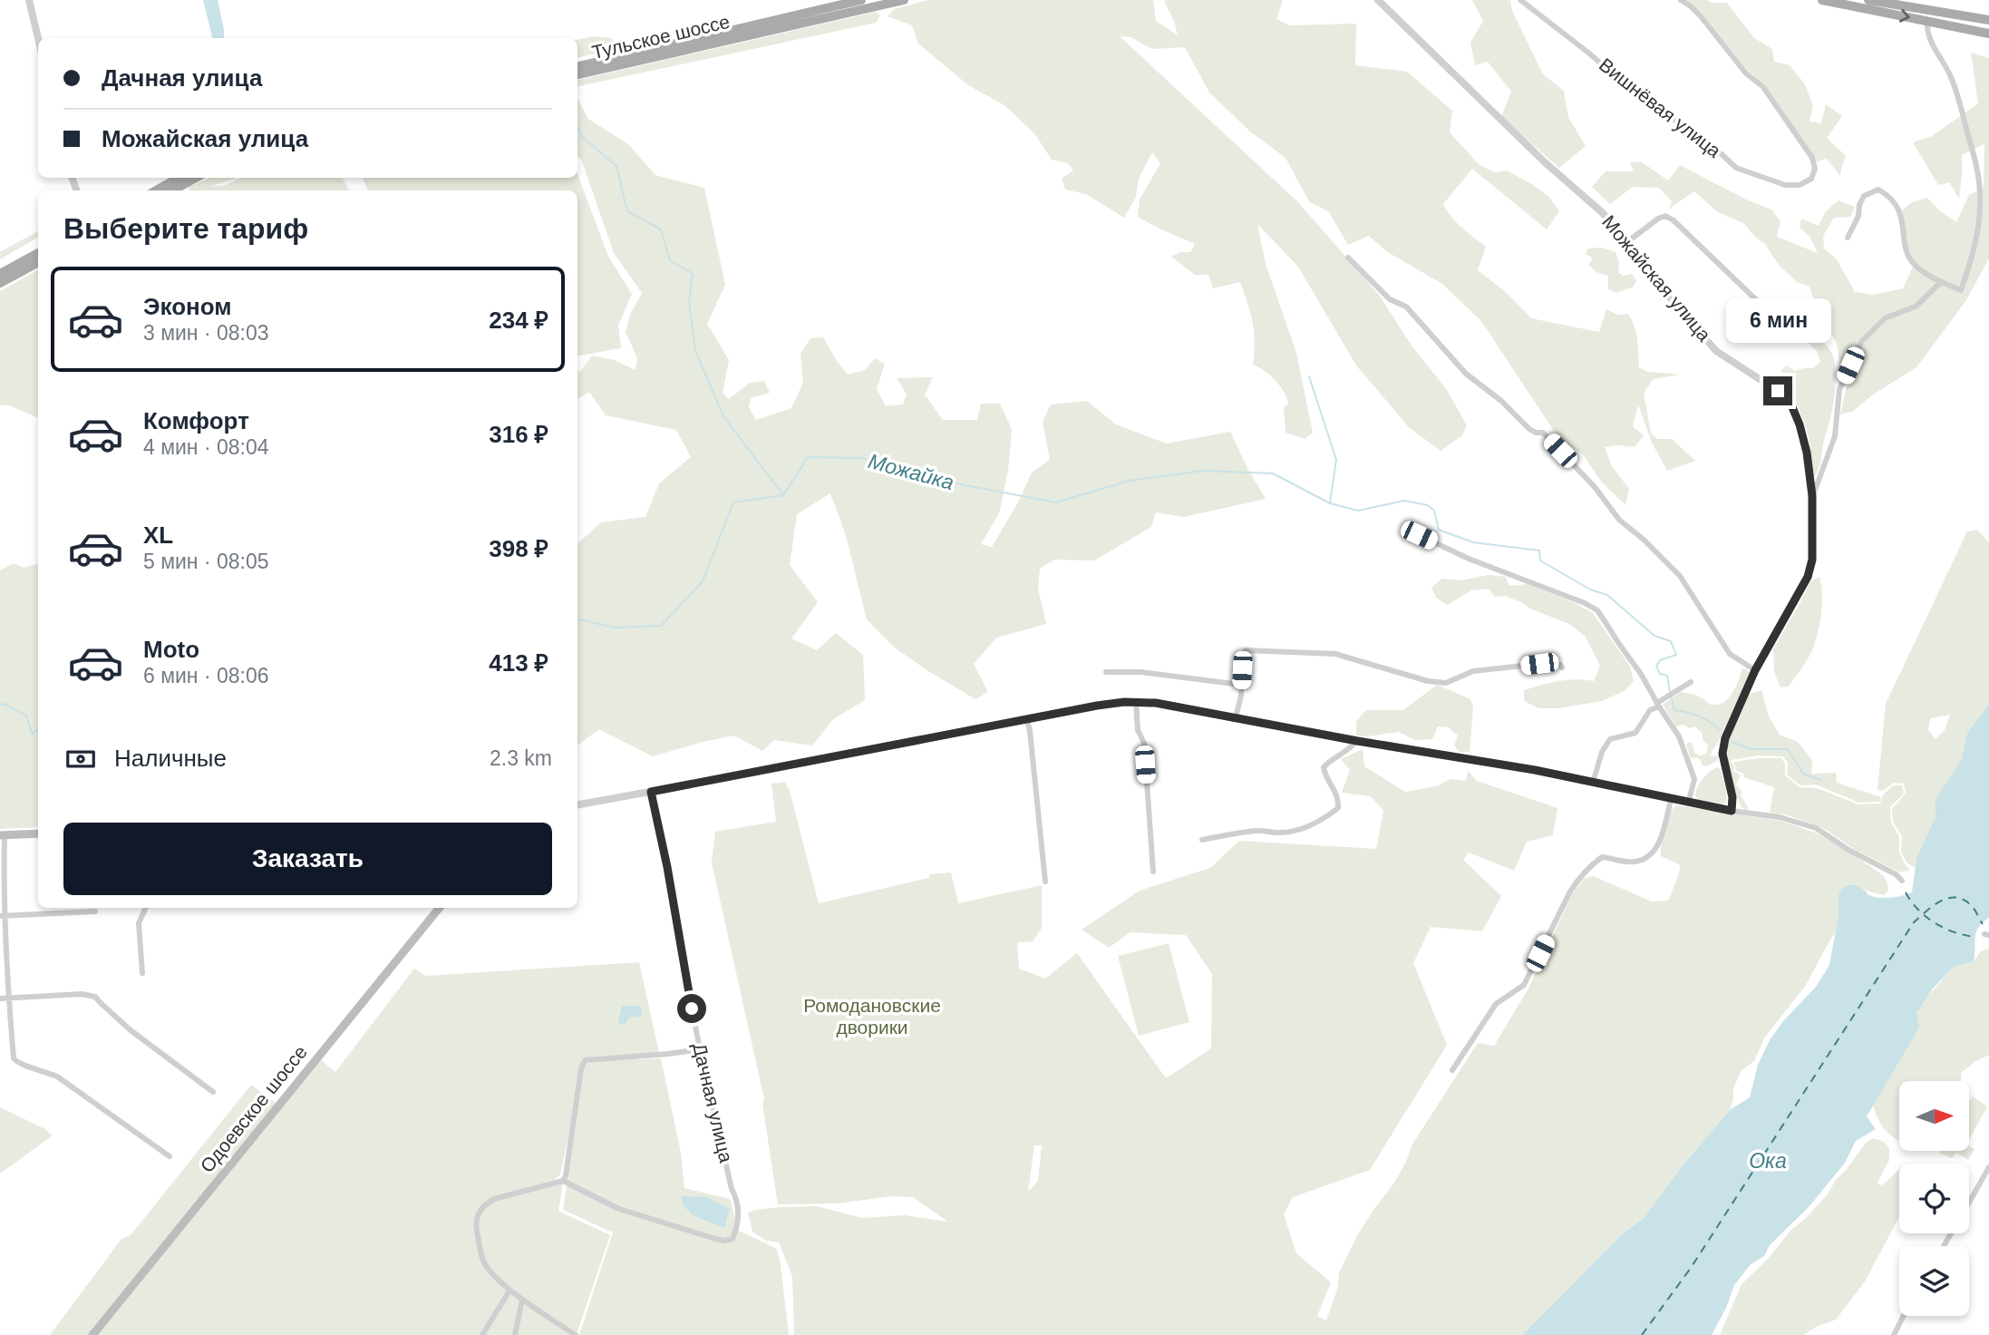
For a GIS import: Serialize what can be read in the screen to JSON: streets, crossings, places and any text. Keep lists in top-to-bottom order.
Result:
{
  "streets": {
    "main road": ["Тульское шоссе", "Одоевское шоссе"],
    "street": ["Вишнёвая улица", "Можайская улица", "Дачная улица"]
  },
  "water": ["Можайка", "Ока"],
  "parks": ["Ромодановские дворики"],
  "north": "right",
  "page": {
    "banner": ["Дачная улица", "Можайская улица"],
    "heading": "Выберите тариф",
    "list": [
      {
        "name": "Эконом",
        "note": "3 мин · 08:03",
        "value": "234 ₽"
      },
      {
        "name": "Комфорт",
        "note": "4 мин · 08:04",
        "value": "316 ₽"
      },
      {
        "name": "XL",
        "note": "5 мин · 08:05",
        "value": "398 ₽"
      },
      {
        "name": "Moto",
        "note": "6 мин · 08:06",
        "value": "413 ₽"
      }
    ],
    "bubble": "6 мин",
    "pay": ["Наличные", "2.3 km"],
    "buttons": "Заказать"
  }
}
